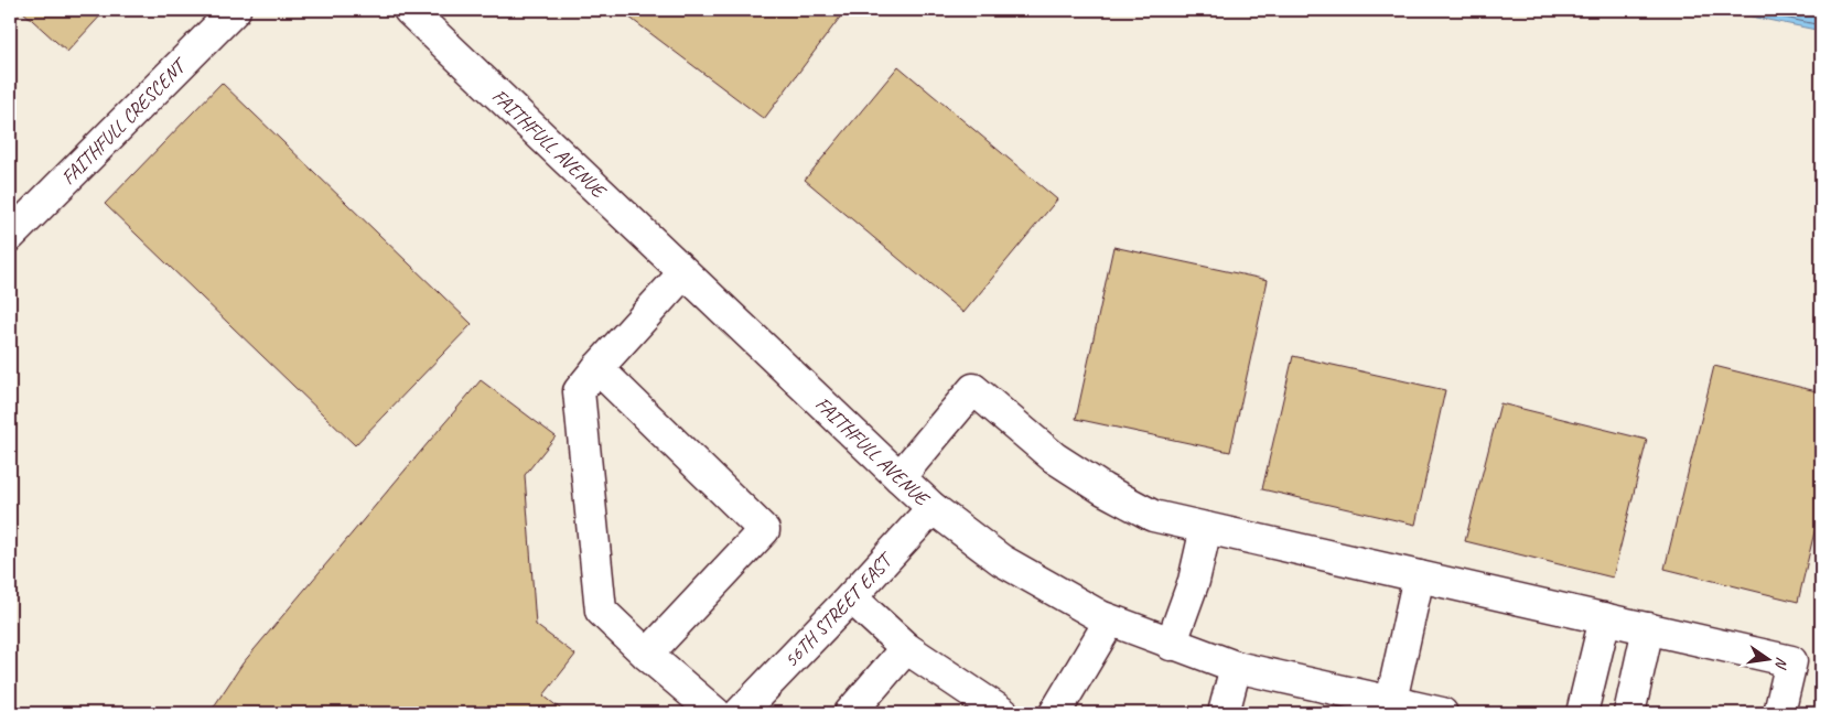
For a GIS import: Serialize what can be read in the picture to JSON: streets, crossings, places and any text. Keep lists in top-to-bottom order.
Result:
{
  "streets": {
    "street": ["FAITHFULL CRESCENT", "FAITHFULL AVENUE", "56TH STREET EAST"]
  },
  "crossings": [
    ["FAITHFULL AVENUE", "56TH STREET EAST"]
  ],
  "north": "right"
}
